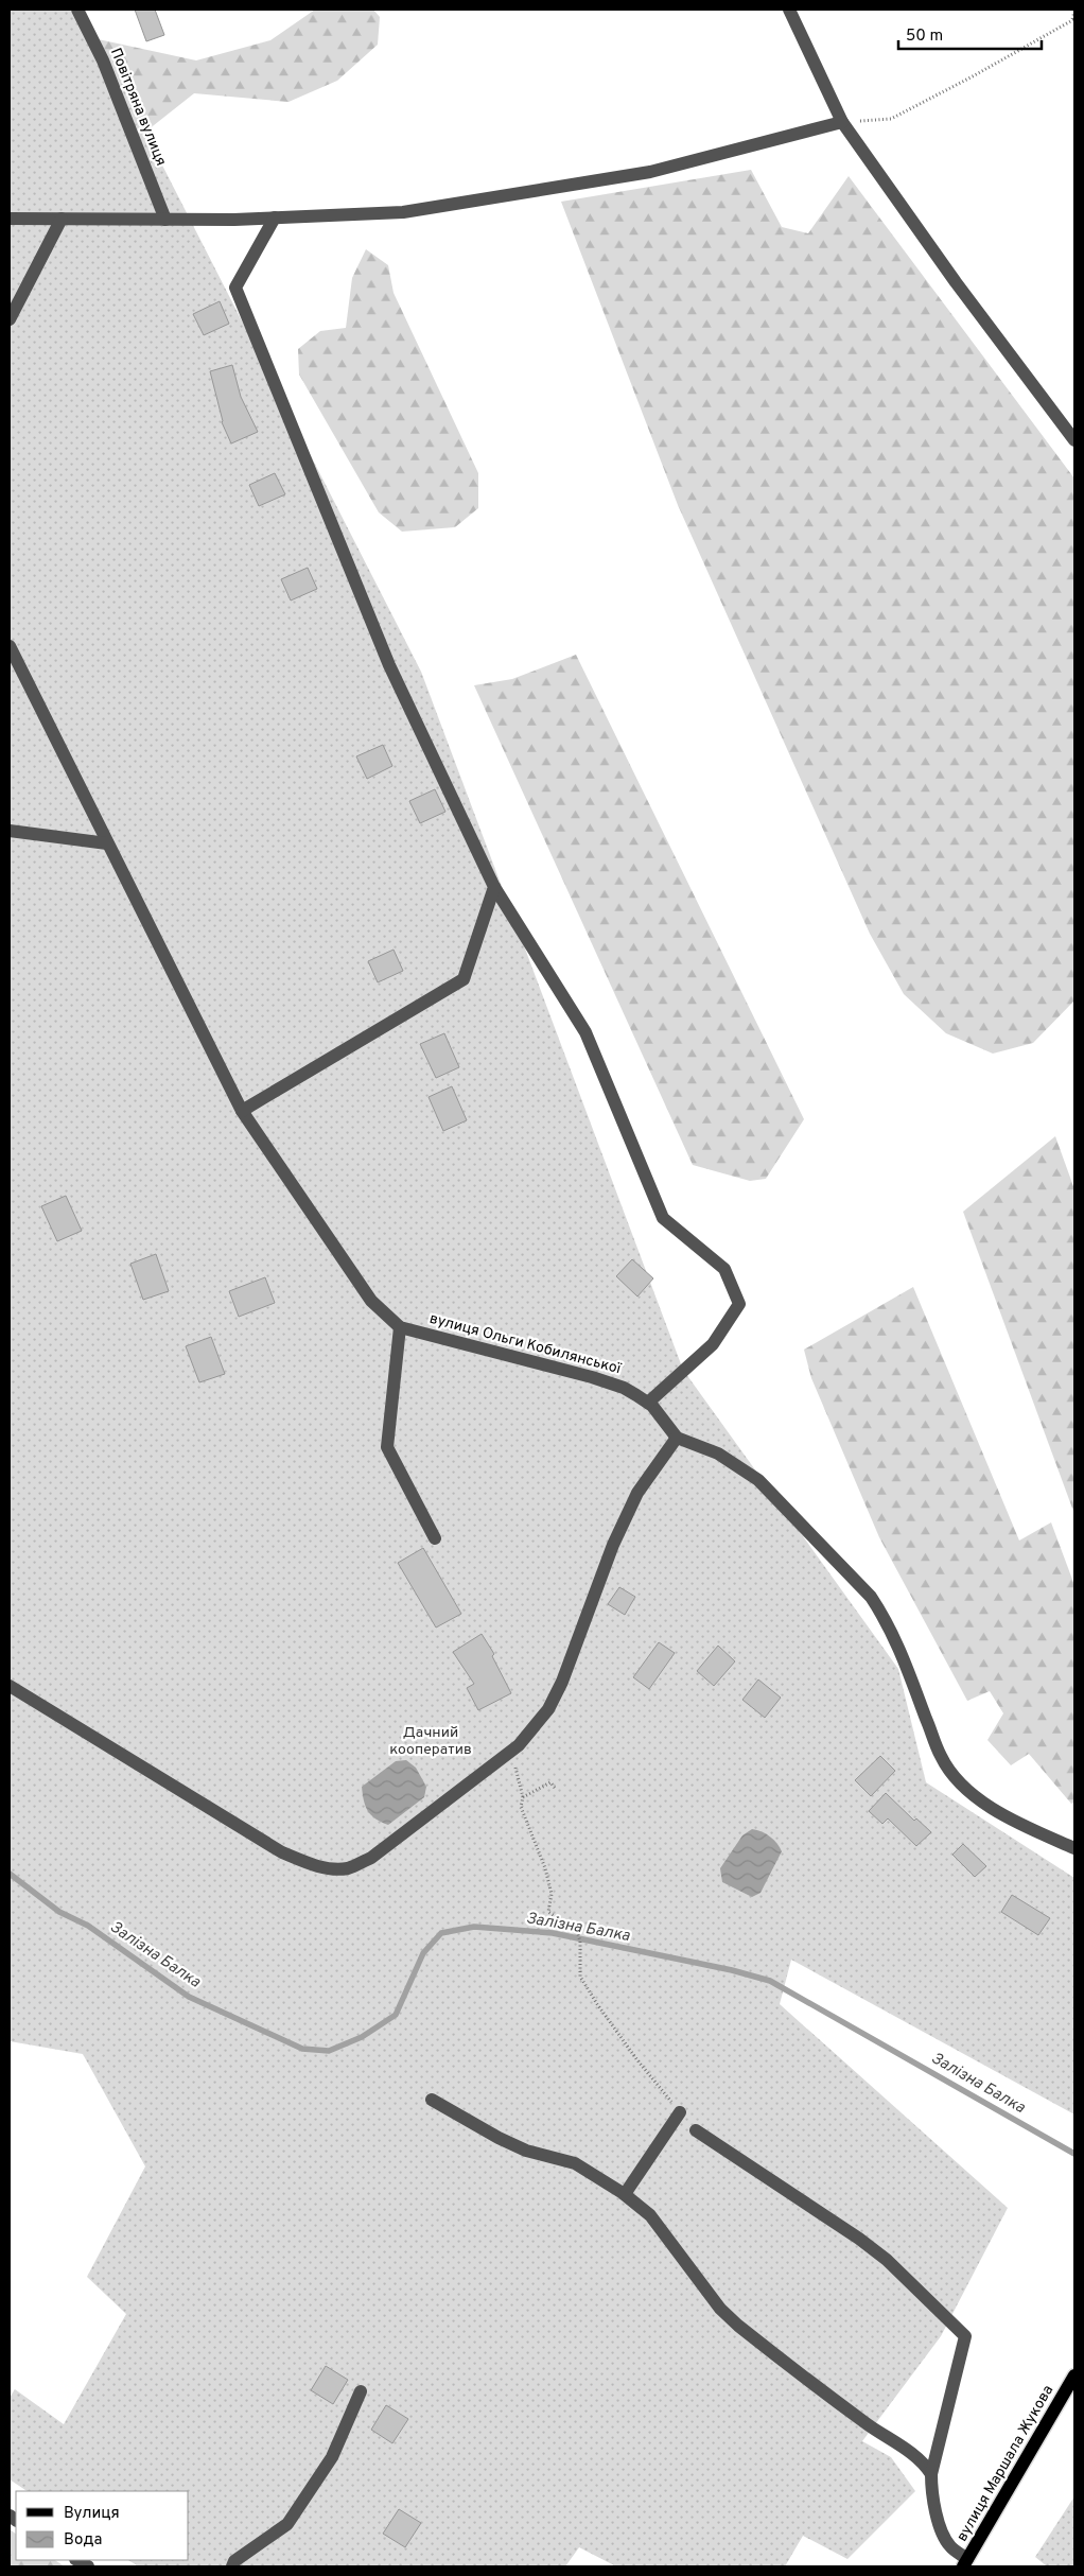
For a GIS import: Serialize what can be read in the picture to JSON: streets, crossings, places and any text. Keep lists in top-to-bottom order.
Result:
{
  "streets": {
    "main road": ["вулиця Маршала Жукова"],
    "street": ["Повітряна вулиця", "вулиця Ольги Кобилянської"]
  },
  "water": ["Залізна Балка"],
  "parks": ["Дачний кооператив"],
  "legend": ["Вулиця", "Вода"],
  "scale_bar": "50 m"
}
